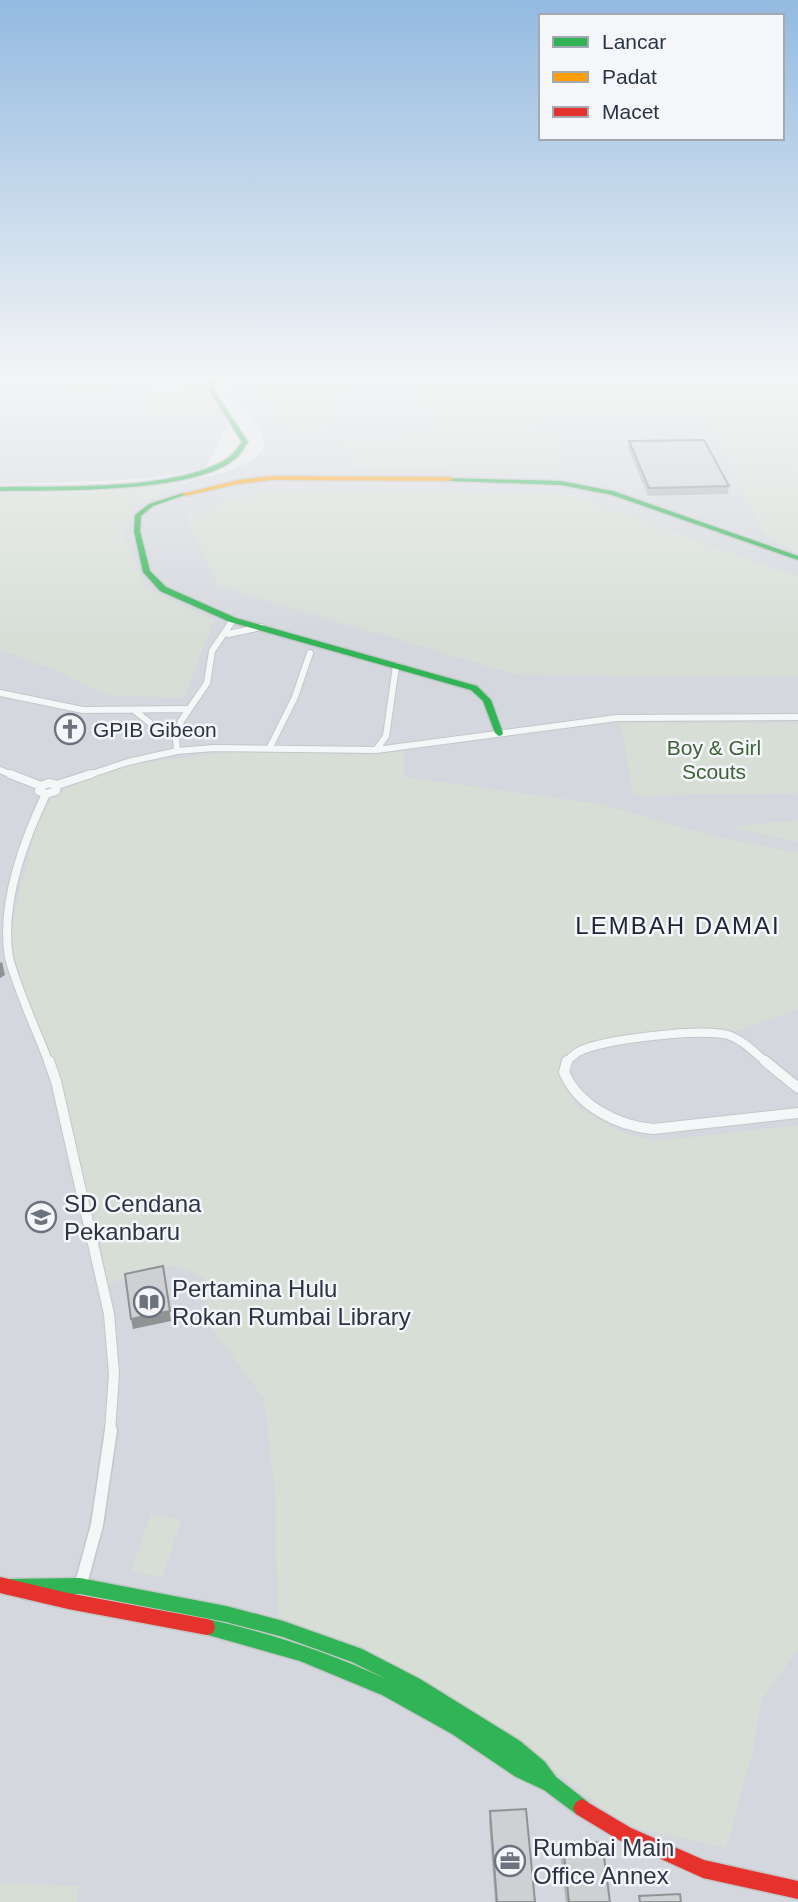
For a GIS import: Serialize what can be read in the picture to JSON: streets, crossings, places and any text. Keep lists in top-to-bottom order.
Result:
{
  "districts": ["LEMBAH DAMAI"],
  "parks": ["Boy & Girl Scouts"],
  "places": {
    "church": ["GPIB Gibeon"],
    "school or university": ["SD Cendana Pekanbaru"],
    "library": ["Pertamina Hulu Rokan Rumbai Library"],
    "office": ["Rumbai Main Office Annex"]
  },
  "legend": ["Lancar", "Padat", "Macet"]
}
